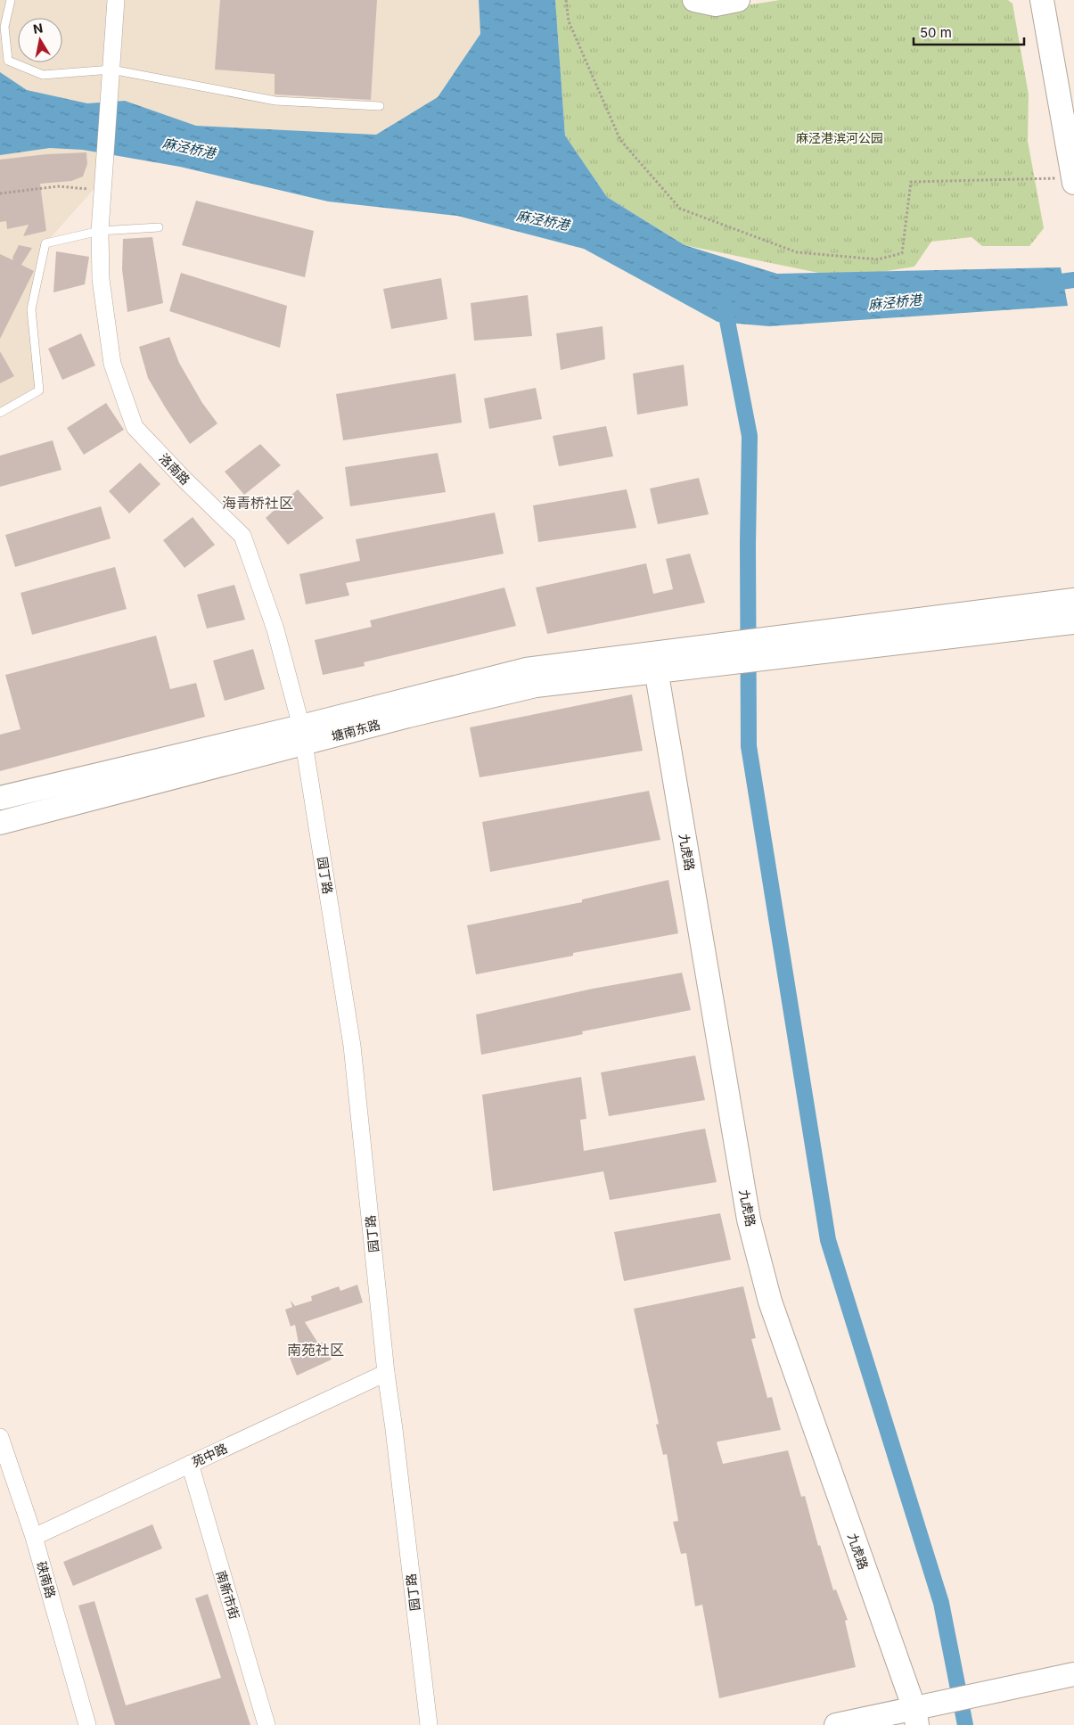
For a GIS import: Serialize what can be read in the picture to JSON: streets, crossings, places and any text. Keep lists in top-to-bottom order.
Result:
{
  "streets": {
    "main road": ["塘南东路", "九虎路"],
    "street": [
      "洛南路",
      "园丁路",
      "苑中路",
      "硖南路",
      "南新市街"
    ]
  },
  "crossings": [
    ["洛南路", "塘南东路"],
    ["洛南路", "园丁路"],
    ["塘南东路", "九虎路"],
    ["塘南东路", "园丁路"],
    ["园丁路", "苑中路"],
    ["苑中路", "硖南路"],
    ["苑中路", "南新市街"]
  ],
  "districts": ["海青桥社区", "南苑社区"],
  "water": ["麻泾桥港"],
  "parks": ["麻泾港滨河公园"],
  "scale_bar": "50 m",
  "north": "top"
}
